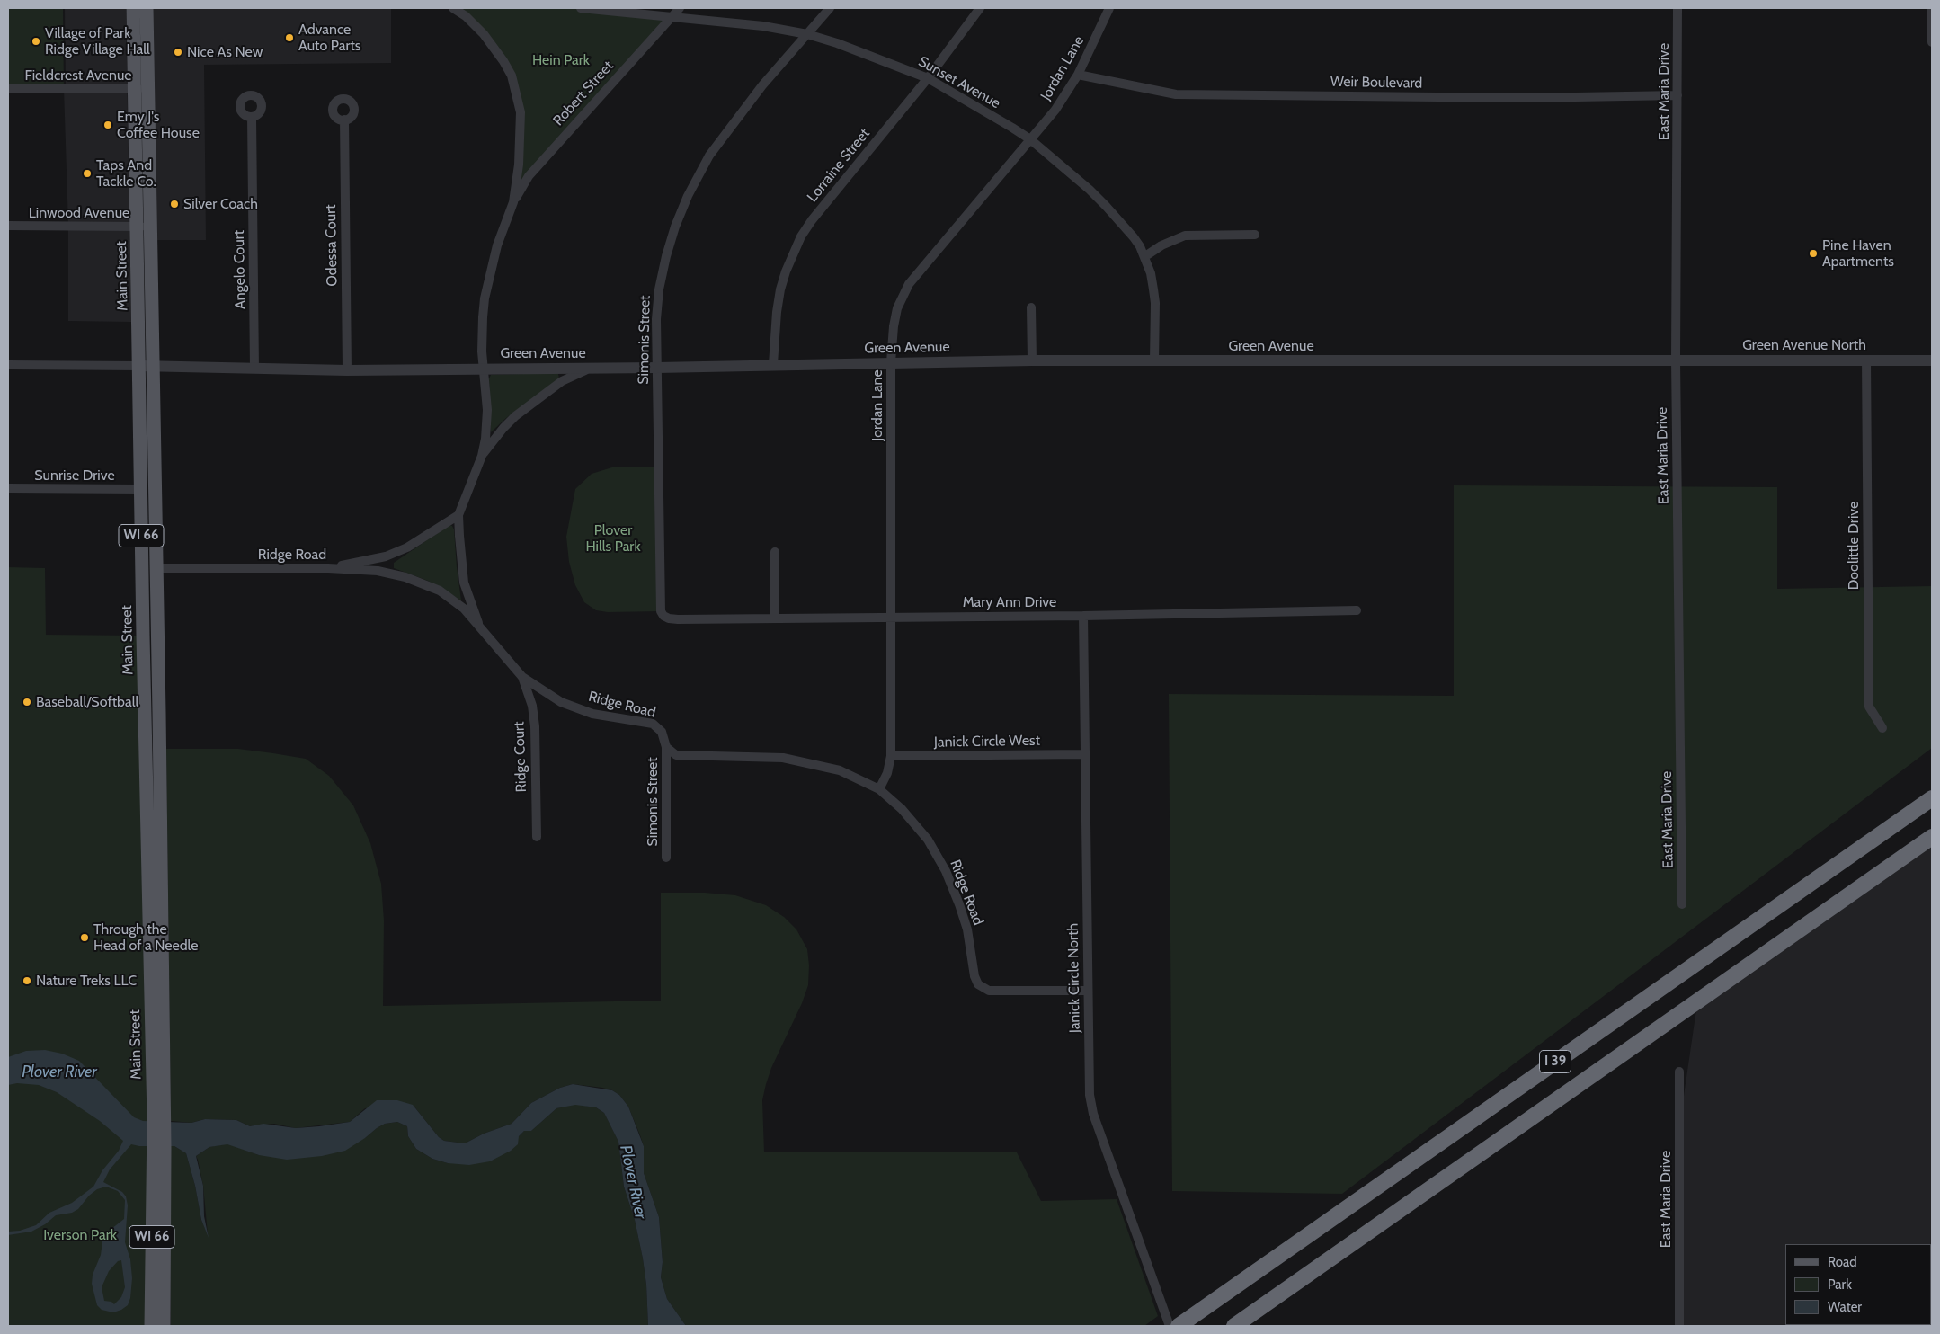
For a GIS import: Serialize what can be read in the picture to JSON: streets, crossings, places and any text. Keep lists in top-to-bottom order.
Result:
{
  "streets": {
    "highway": ["I 39"],
    "main road": ["Main Street", "WI 66"],
    "street": [
      "Jordan Lane",
      "Fieldcrest Avenue",
      "Sunset Avenue",
      "Weir Boulevard",
      "East Maria Drive",
      "Robert Street",
      "Lorraine Street",
      "Linwood Avenue",
      "Odessa Court",
      "Angelo Court",
      "Simonis Street",
      "Green Avenue North",
      "Green Avenue",
      "Sunrise Drive",
      "Doolittle Drive",
      "Ridge Road",
      "Mary Ann Drive",
      "Janick Circle West",
      "Ridge Court",
      "Janick Circle North"
    ]
  },
  "crossings": [
    ["Jordan Lane", "Sunset Avenue"],
    ["Jordan Lane", "Weir Boulevard"],
    ["Jordan Lane", "Green Avenue"],
    ["Jordan Lane", "Ridge Road"],
    ["Jordan Lane", "Mary Ann Drive"],
    ["Jordan Lane", "Janick Circle West"],
    ["Fieldcrest Avenue", "Main Street"],
    ["Sunset Avenue", "Robert Street"],
    ["Sunset Avenue", "Lorraine Street"],
    ["Sunset Avenue", "Simonis Street"],
    ["Sunset Avenue", "Green Avenue"],
    ["Weir Boulevard", "East Maria Drive"],
    ["East Maria Drive", "Green Avenue North"],
    ["East Maria Drive", "Green Avenue"],
    ["Robert Street", "Green Avenue"],
    ["Lorraine Street", "Green Avenue"],
    ["Linwood Avenue", "Main Street"],
    ["Odessa Court", "Green Avenue"],
    ["Angelo Court", "Green Avenue"],
    ["Main Street", "Green Avenue"],
    ["Main Street", "Sunrise Drive"],
    ["Main Street", "Ridge Road"],
    ["Simonis Street", "Green Avenue"],
    ["Simonis Street", "Ridge Road"],
    ["Simonis Street", "Mary Ann Drive"],
    ["Green Avenue North", "Green Avenue"],
    ["Green Avenue North", "Doolittle Drive"],
    ["Ridge Road", "Ridge Court"],
    ["Ridge Road", "Janick Circle North"],
    ["Mary Ann Drive", "Janick Circle North"],
    ["Janick Circle West", "Janick Circle North"]
  ],
  "water": ["Plover River"],
  "parks": ["Hein Park", "Plover Hills Park", "Iverson Park"],
  "places": [
    "Advance Auto Parts",
    "Village of Park Ridge Village Hall",
    "Nice As New",
    "Emy J's Coffee House",
    "Taps And Tackle Co.",
    "Silver Coach",
    "Pine Haven Apartments",
    "Baseball/Softball",
    "Through the Head of a Needle",
    "Nature Treks LLC"
  ],
  "legend": ["Road", "Park", "Water"]
}
